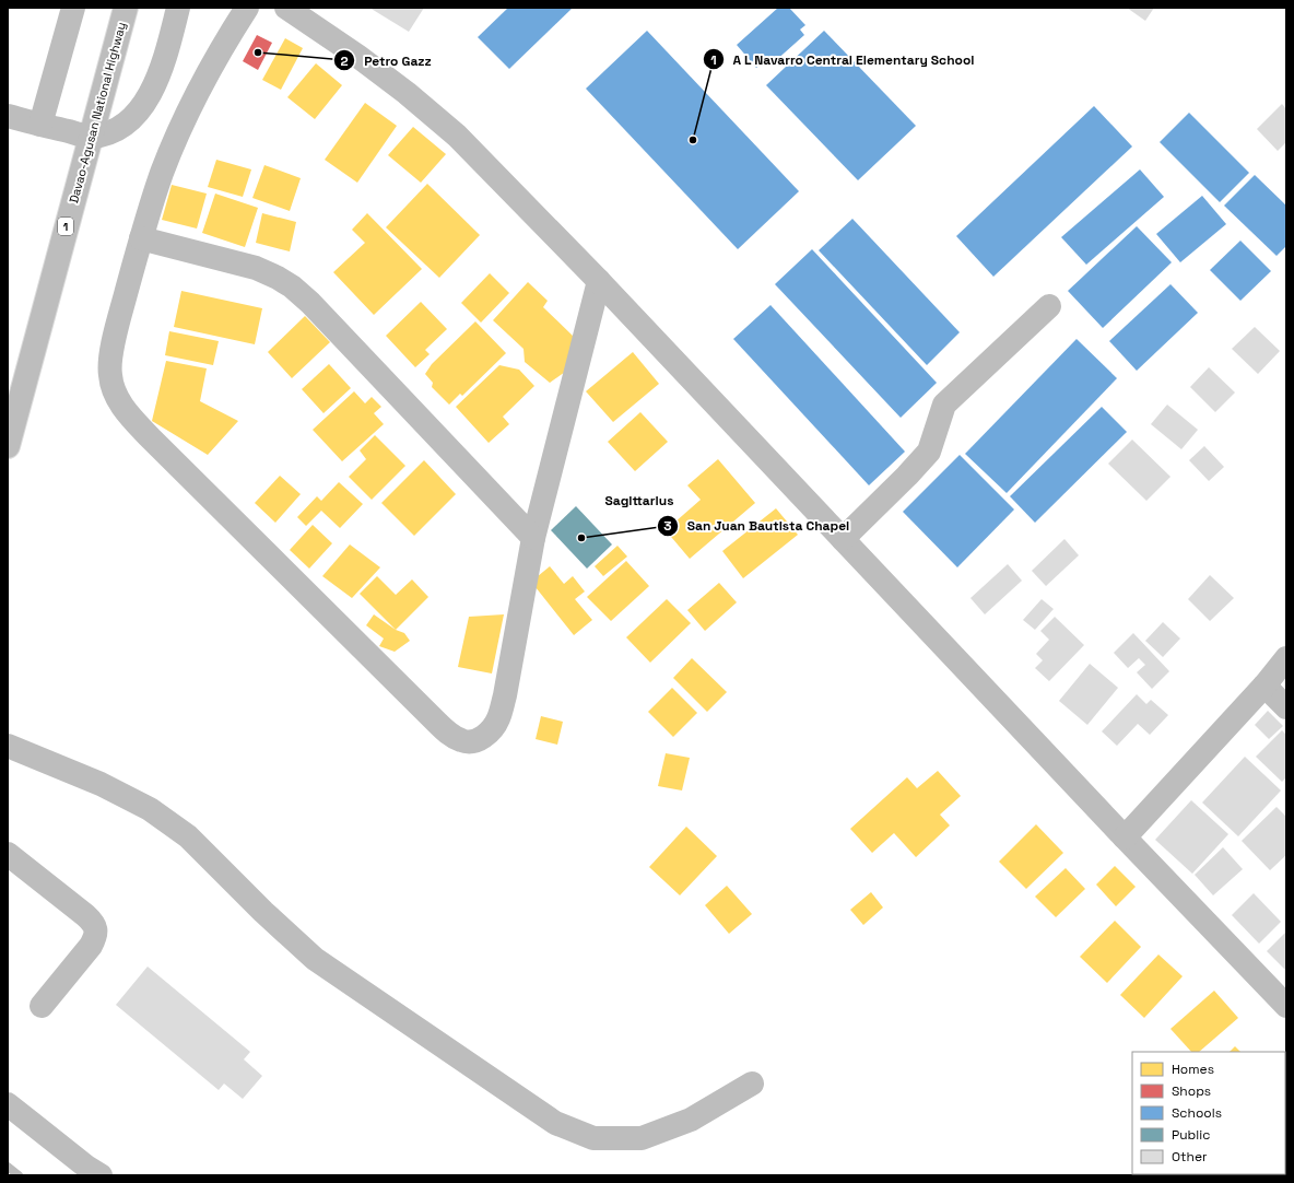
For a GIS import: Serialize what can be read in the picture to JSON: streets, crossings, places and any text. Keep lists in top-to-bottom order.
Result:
{
  "streets": {
    "main road": ["Davao-Agusan National Highway", "1"]
  },
  "districts": ["Sagittarius"],
  "places": ["Petro Gazz", "A L Navarro Central Elementary School", "San Juan Bautista Chapel"],
  "legend": [
    "Homes",
    "Shops",
    "Schools",
    "Public",
    "Other"
  ]
}
